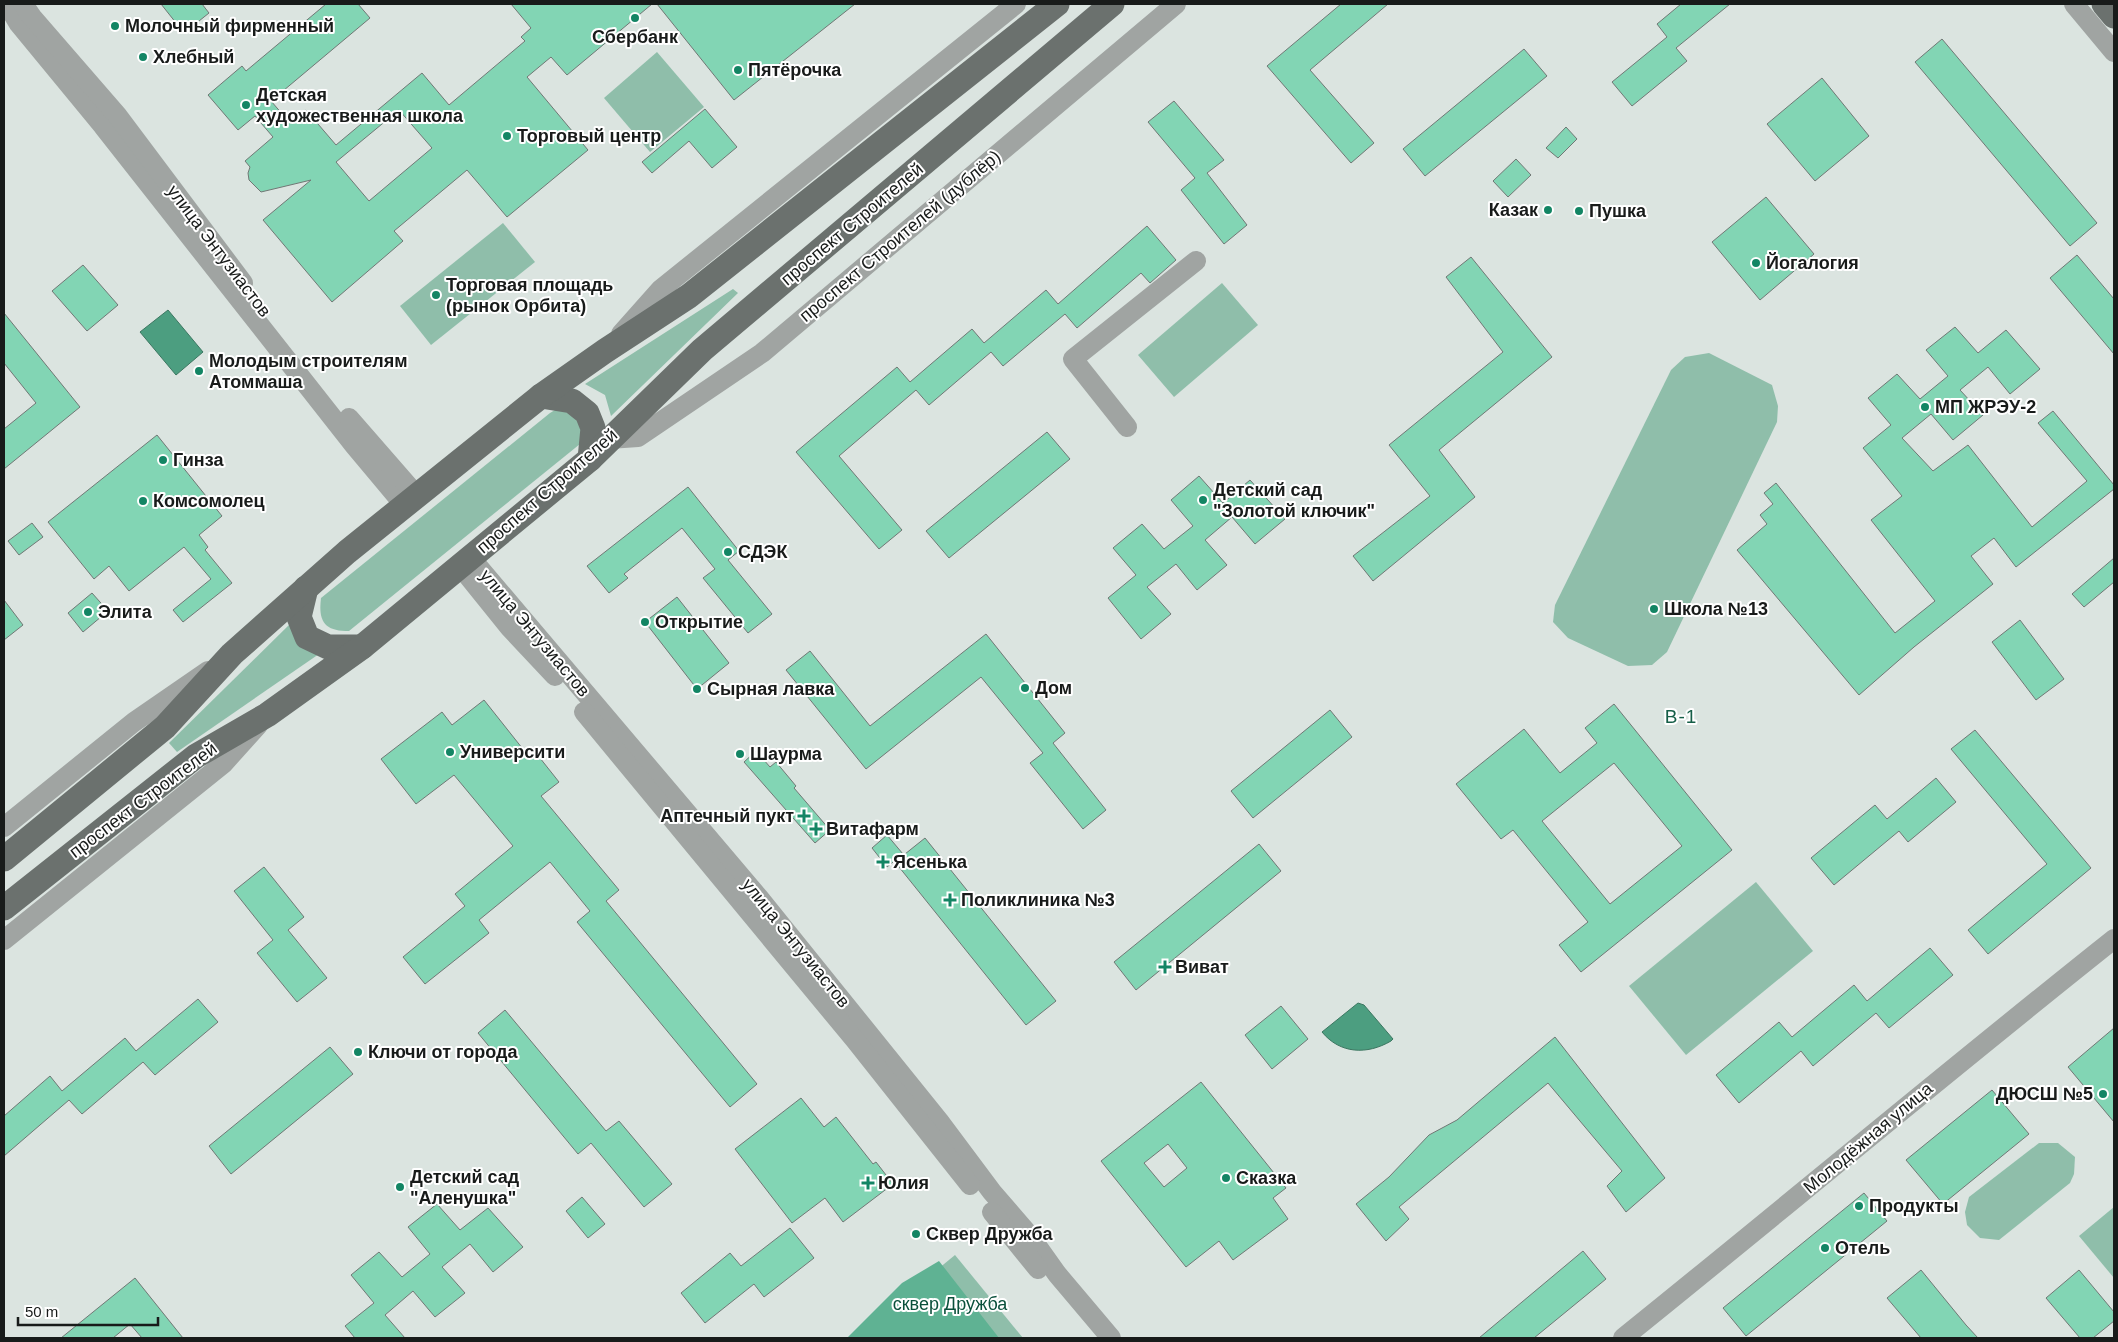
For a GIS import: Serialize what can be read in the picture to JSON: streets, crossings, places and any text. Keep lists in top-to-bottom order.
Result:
{
  "streets": {
    "main road": ["проспект Строителей"],
    "street": ["проспект Строителей (дублёр)", "улица Энтузиастов", "Молодёжная улица"]
  },
  "crossings": [
    ["проспект Строителей", "проспект Строителей (дублёр)"],
    ["проспект Строителей", "улица Энтузиастов"]
  ],
  "districts": ["В-1"],
  "parks": ["сквер Дружба"],
  "places": {
    "other": [
      "Сбербанк",
      "Молочный фирменный",
      "Хлебный",
      "Пятёрочка",
      "Детская художественная школа",
      "Торговый центр",
      "Казак",
      "Пушка",
      "Йогалогия",
      "Торговая площадь (рынок Орбита)",
      "Молодым строителям Атоммаша",
      "МП ЖРЭУ-2",
      "Гинза",
      "Детский сад \"Золотой ключик\"",
      "Комсомолец",
      "СДЭК",
      "Школа №13",
      "Элита",
      "Открытие",
      "Дом",
      "Сырная лавка",
      "Университи",
      "Шаурма",
      "Ключи от города",
      "ДЮСШ №5",
      "Сказка",
      "Детский сад \"Аленушка\"",
      "Продукты",
      "Сквер Дружба",
      "Отель"
    ],
    "health": [
      "Аптечный пукт",
      "Витафарм",
      "Ясенька",
      "Поликлиника №3",
      "Виват",
      "Юлия"
    ]
  },
  "scale_bar": "50 m"
}
